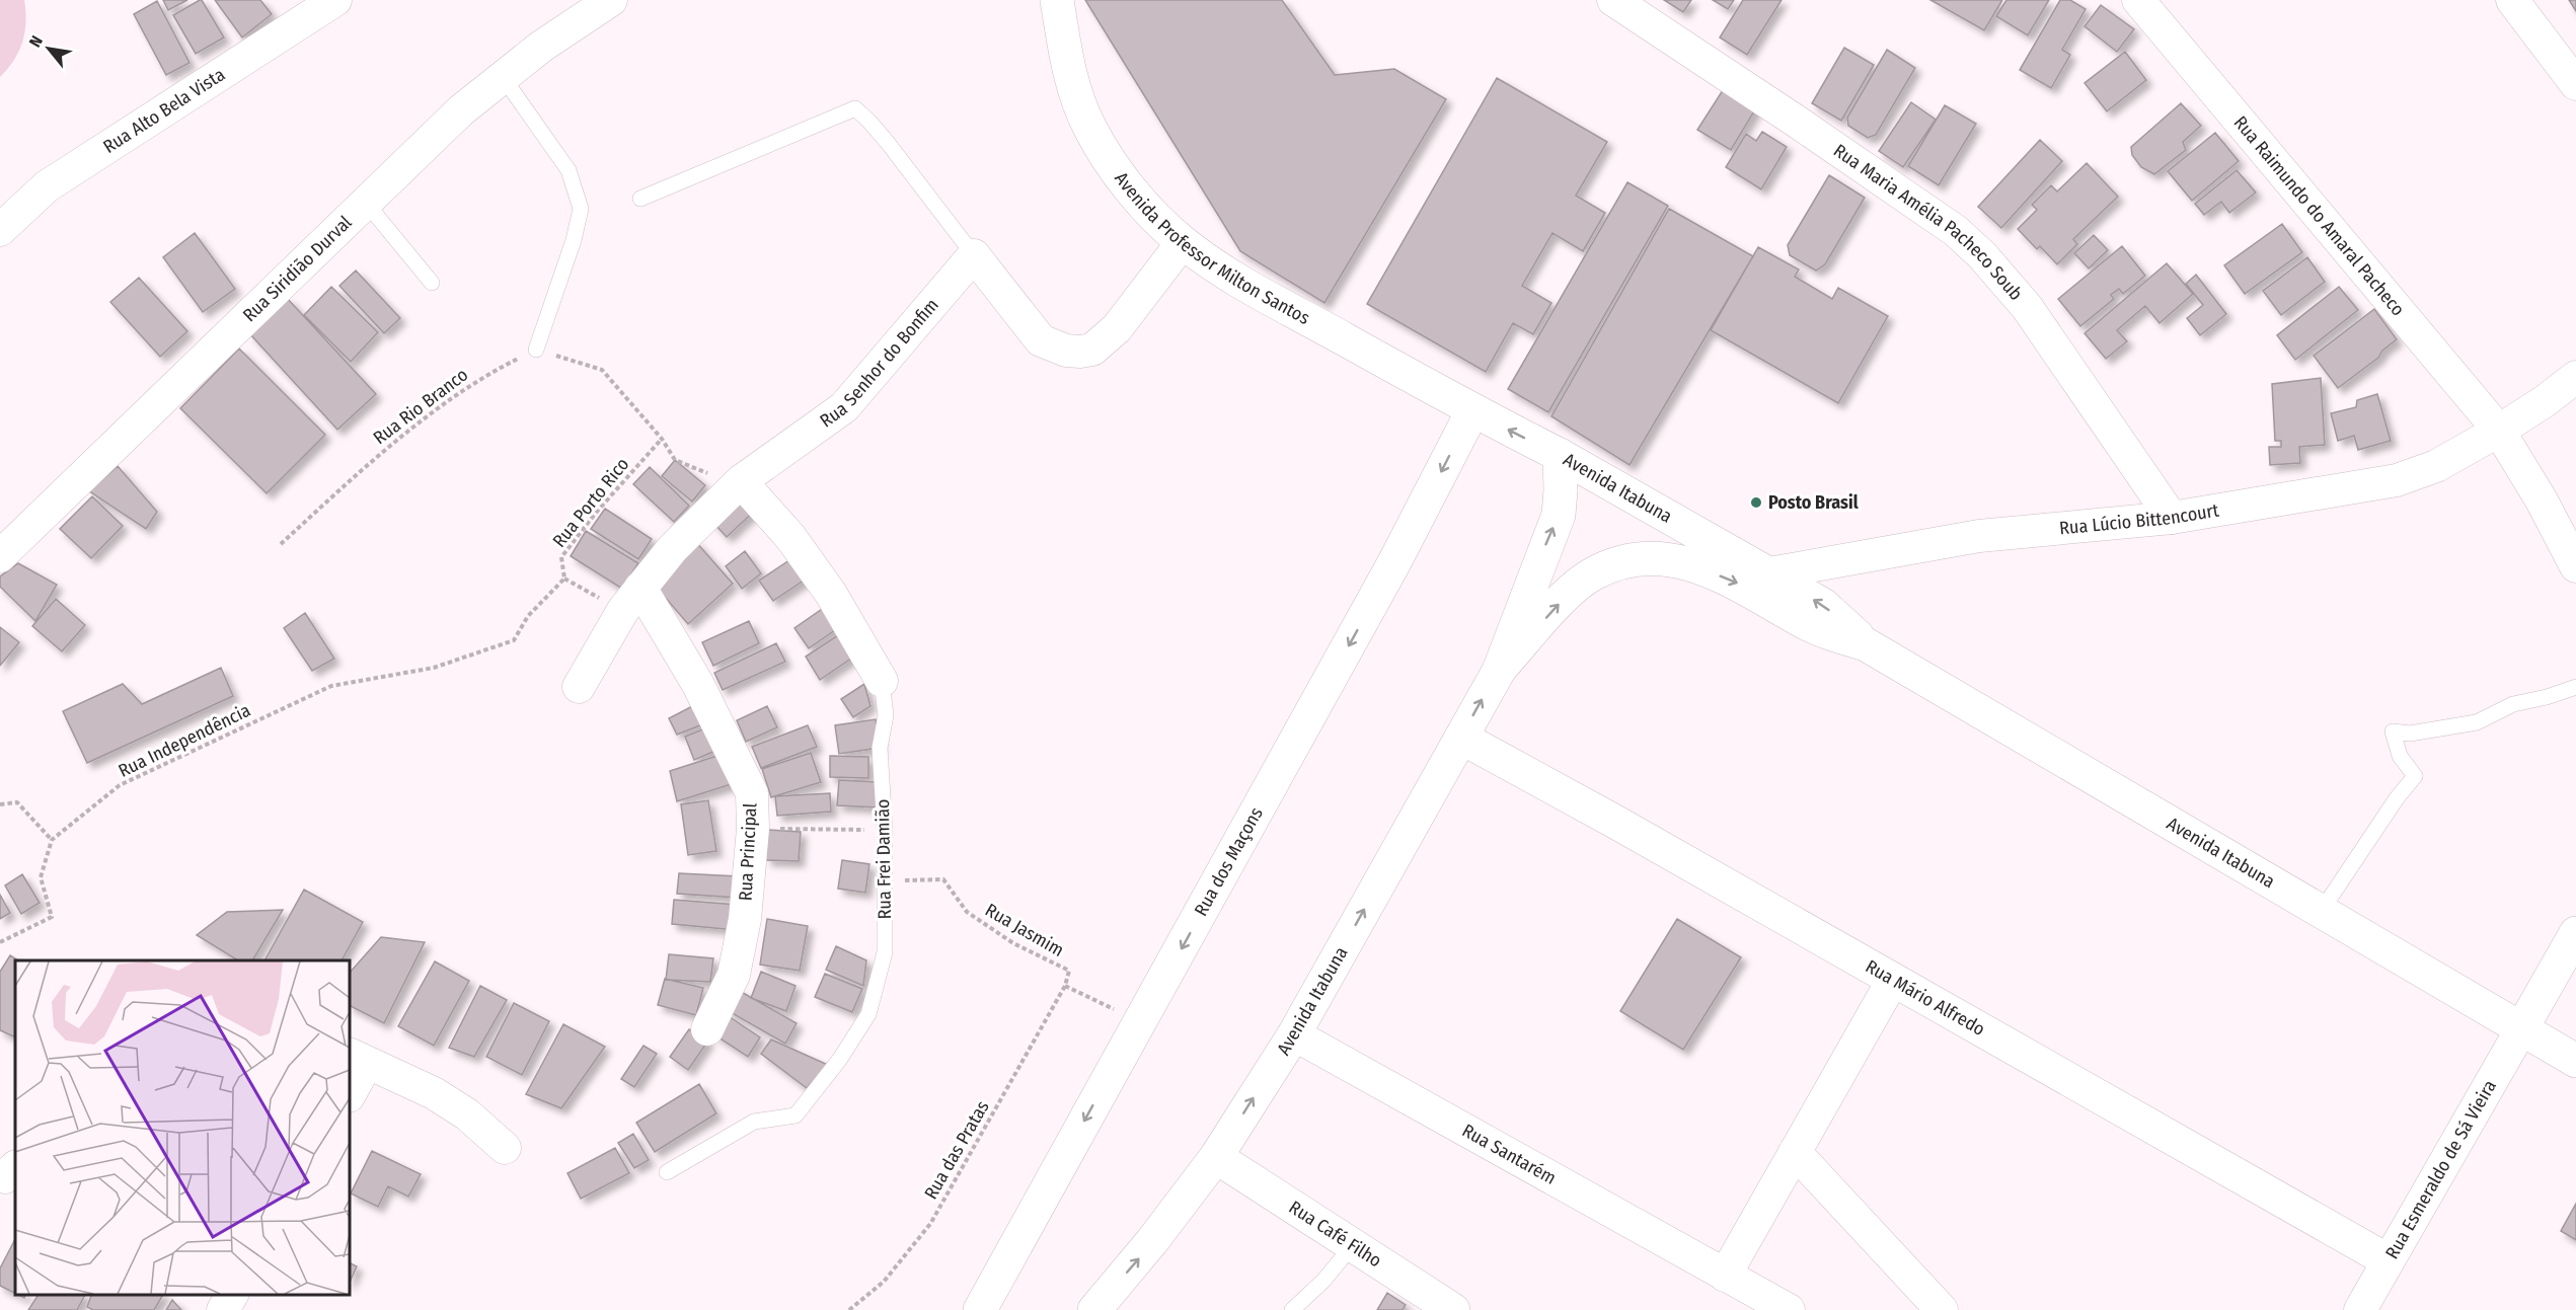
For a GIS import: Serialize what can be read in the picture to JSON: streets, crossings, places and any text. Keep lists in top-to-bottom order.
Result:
{
  "streets": {
    "main road": [
      "Avenida Professor Milton Santos",
      "Avenida Itabuna",
      "Rua dos Maçons",
      "Rua Mário Alfredo",
      "Rua Café Filho"
    ],
    "street": [
      "Rua Alto Bela Vista",
      "Rua Raimundo do Amaral Pacheco",
      "Rua Maria Amélia Pacheco Soub",
      "Rua Siridião Durval",
      "Rua Senhor do Bonfim",
      "Rua Lúcio Bittencourt",
      "Rua Principal",
      "Rua Frei Damião",
      "Rua Santarém",
      "Rua Esmeraldo de Sá Vieira"
    ],
    "path": [
      "Rua Rio Branco",
      "Rua Porto Rico",
      "Rua Independência",
      "Rua Jasmim",
      "Rua das Pratas"
    ]
  },
  "crossings": [
    ["Rua Raimundo do Amaral Pacheco", "Rua Lúcio Bittencourt"],
    ["Rua Maria Amélia Pacheco Soub", "Rua Lúcio Bittencourt"],
    ["Avenida Professor Milton Santos", "Avenida Itabuna"],
    ["Avenida Professor Milton Santos", "Rua dos Maçons"],
    ["Rua Senhor do Bonfim", "Rua Principal"],
    ["Rua Senhor do Bonfim", "Rua Frei Damião"],
    ["Avenida Itabuna", "Rua Lúcio Bittencourt"],
    ["Avenida Itabuna", "Rua Mário Alfredo"],
    ["Avenida Itabuna", "Rua Santarém"],
    ["Avenida Itabuna", "Rua Esmeraldo de Sá Vieira"],
    ["Avenida Itabuna", "Rua Café Filho"],
    ["Rua Porto Rico", "Rua Independência"],
    ["Rua Frei Damião", "Rua Jasmim"],
    ["Rua dos Maçons", "Rua Jasmim"],
    ["Rua Jasmim", "Rua das Pratas"],
    ["Rua Mário Alfredo", "Rua Esmeraldo de Sá Vieira"]
  ],
  "one_way": ["Rua dos Maçons"],
  "places": ["Posto Brasil"],
  "north": "top left"
}
